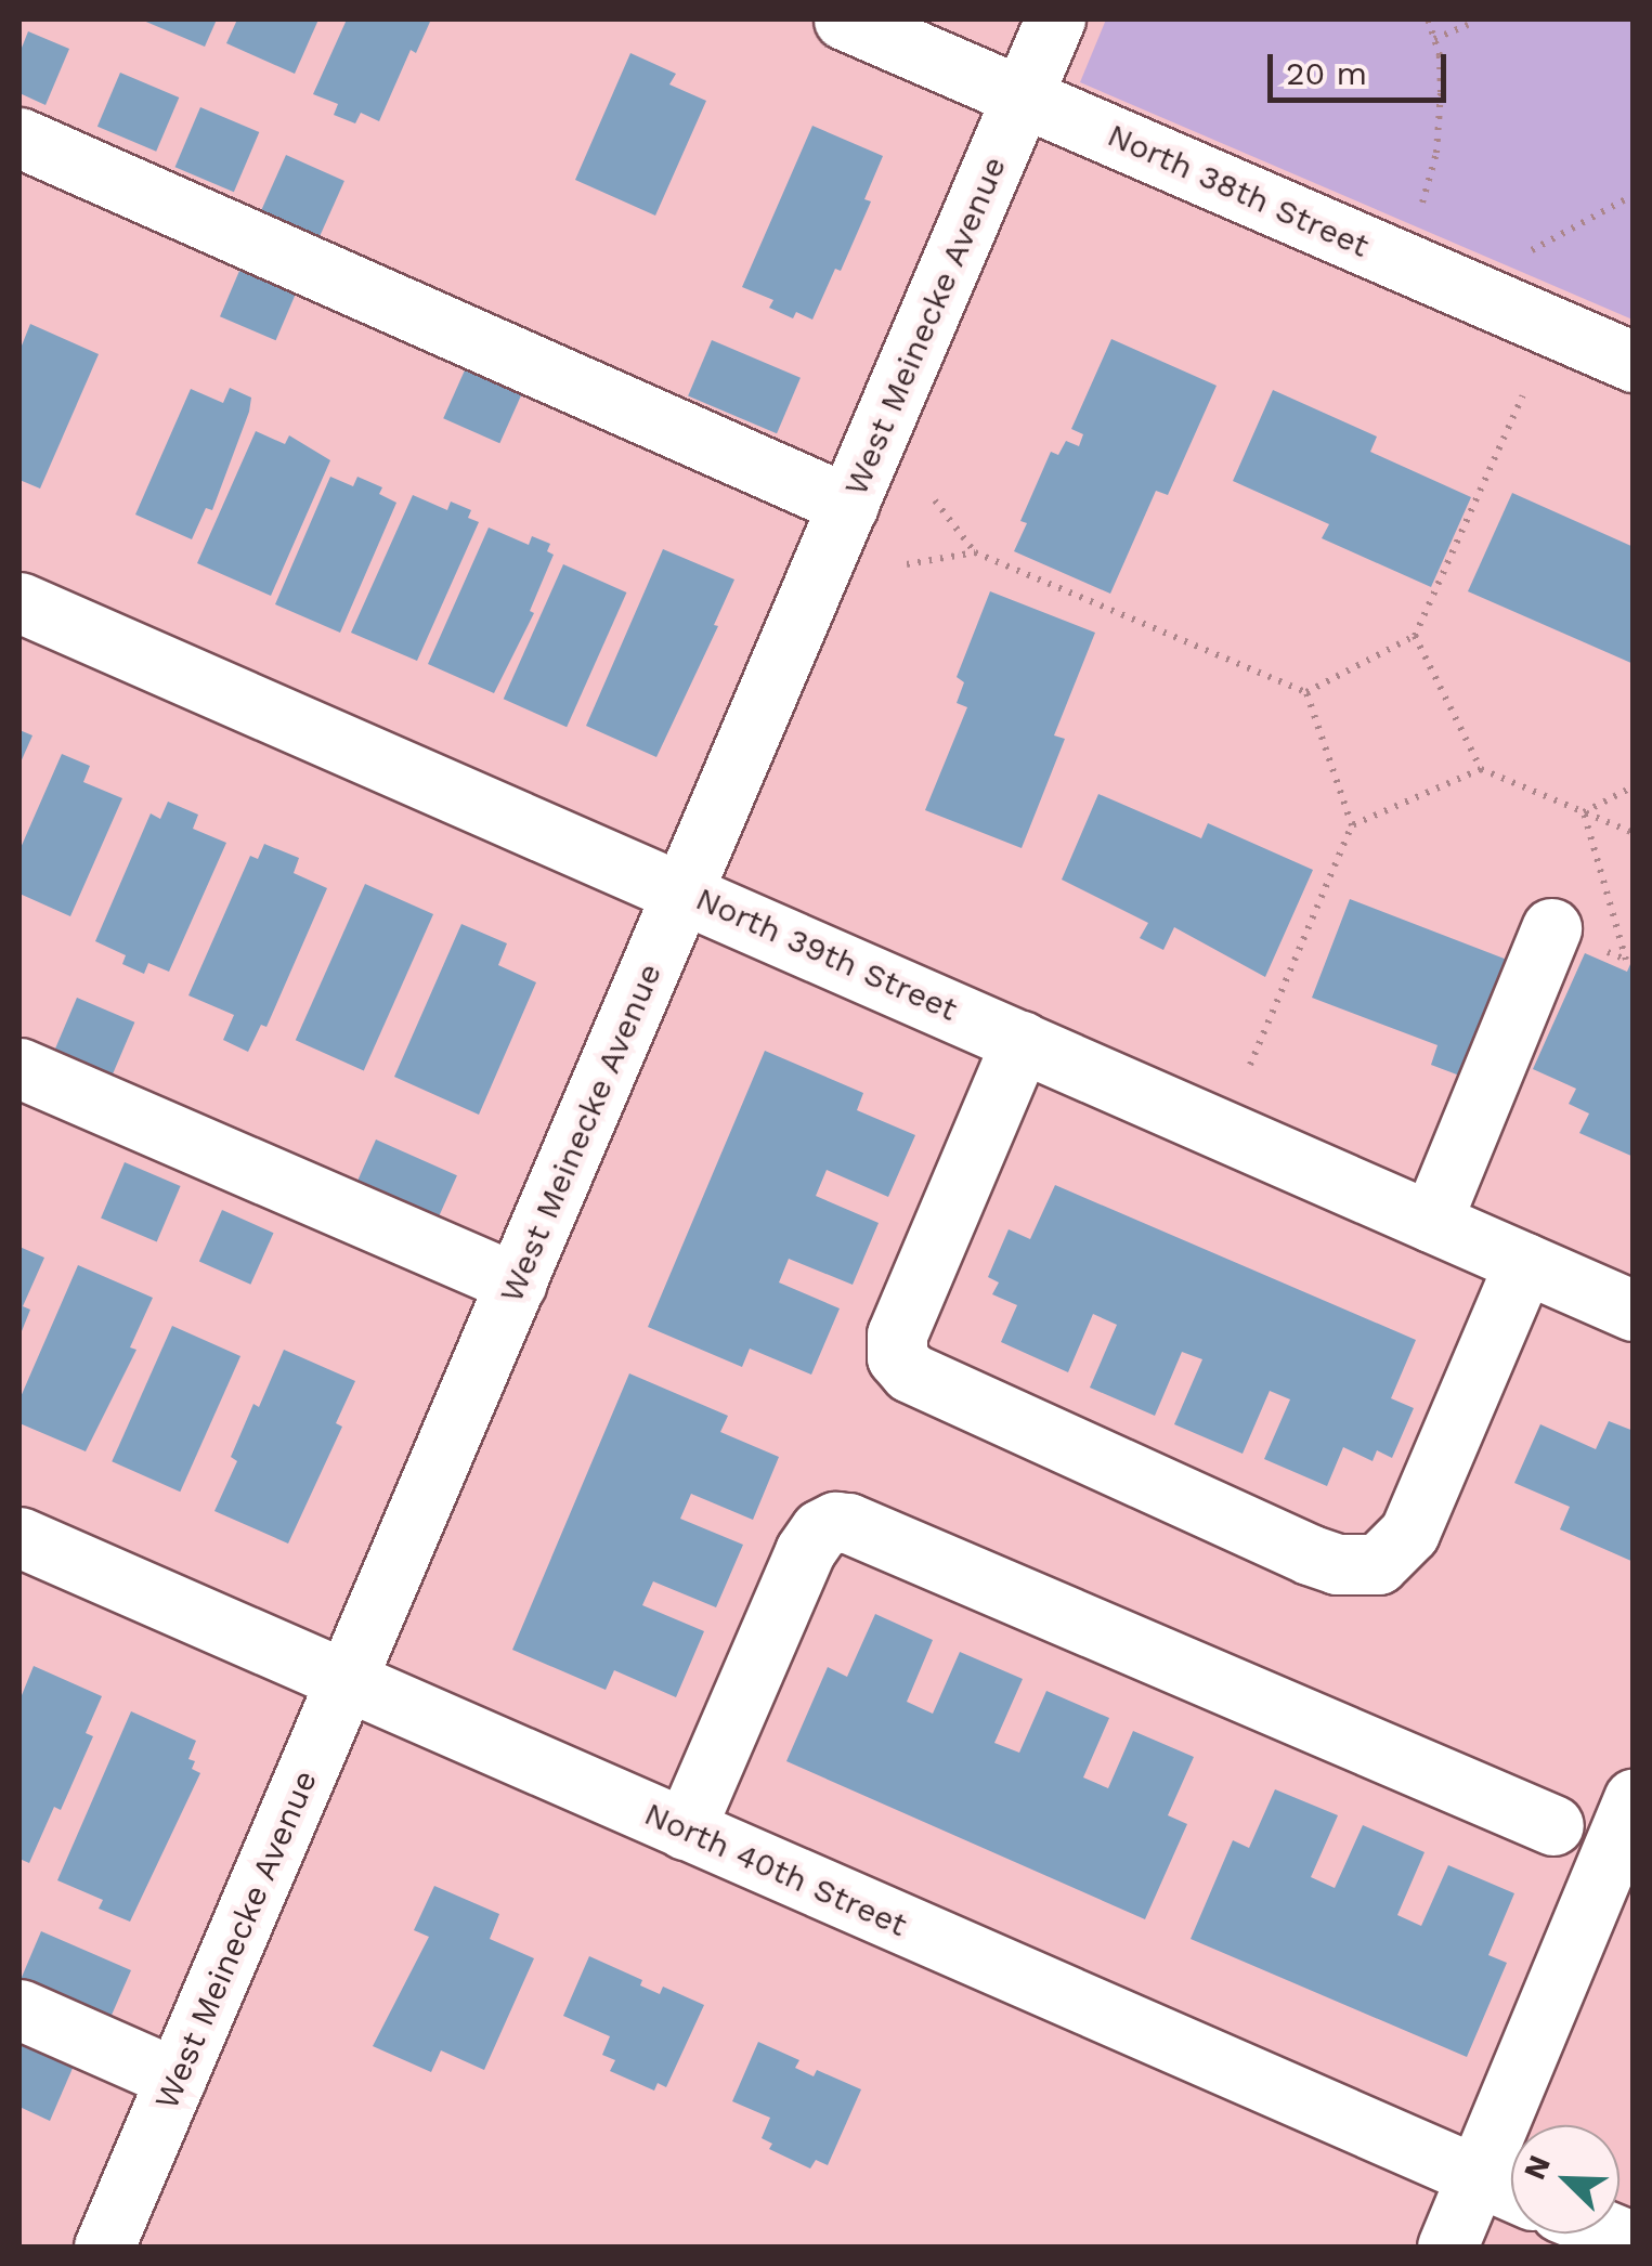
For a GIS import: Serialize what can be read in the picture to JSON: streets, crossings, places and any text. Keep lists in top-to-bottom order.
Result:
{
  "streets": {
    "street": [
      "North 38th Street",
      "West Meinecke Avenue",
      "North 39th Street",
      "North 40th Street"
    ]
  },
  "crossings": [
    ["North 38th Street", "West Meinecke Avenue"],
    ["West Meinecke Avenue", "North 39th Street"],
    ["West Meinecke Avenue", "North 40th Street"]
  ],
  "scale_bar": "20 m",
  "north": "top left"
}
